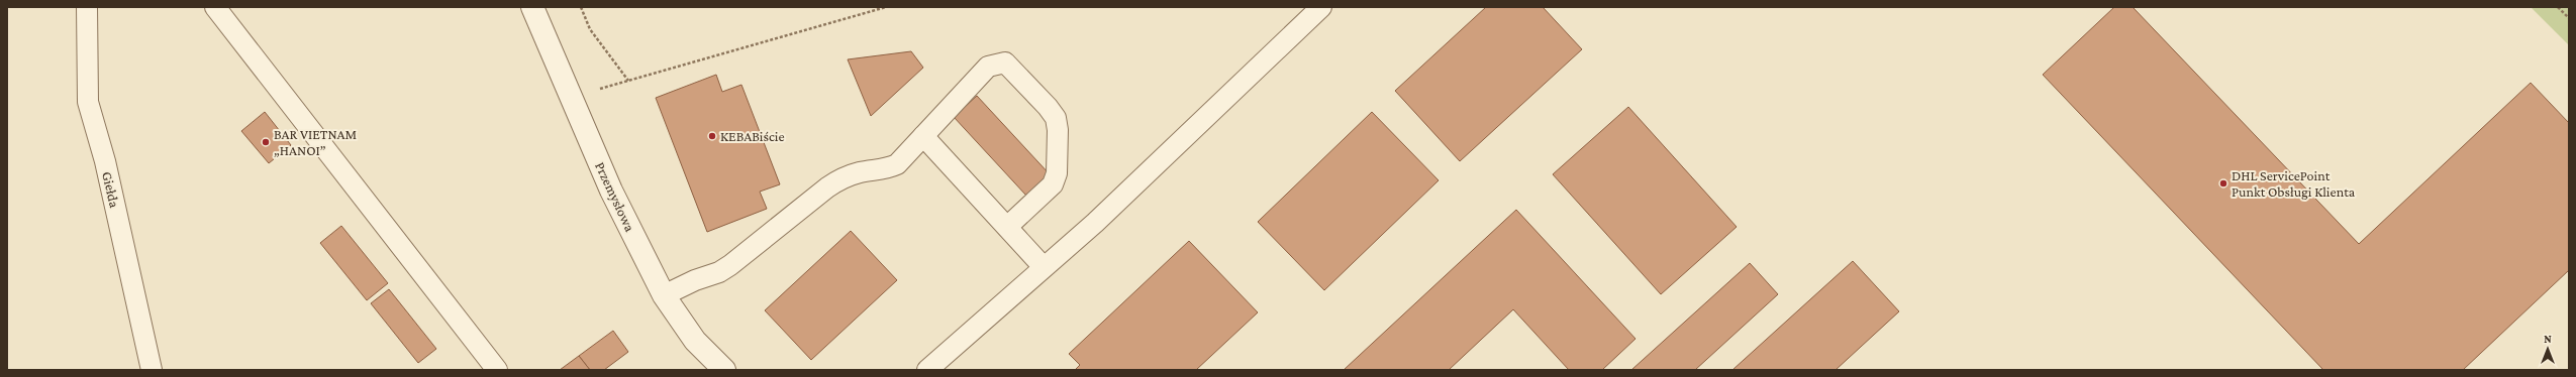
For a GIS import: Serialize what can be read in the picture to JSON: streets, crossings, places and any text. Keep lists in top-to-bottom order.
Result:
{
  "streets": {
    "street": ["Przemysłowa"],
    "lane": ["Giełda"]
  },
  "places": ["KEBABiście", "BAR VIETNAM „HANOI”", "DHL ServicePoint Punkt Obsługi Klienta"],
  "north": "top"
}
